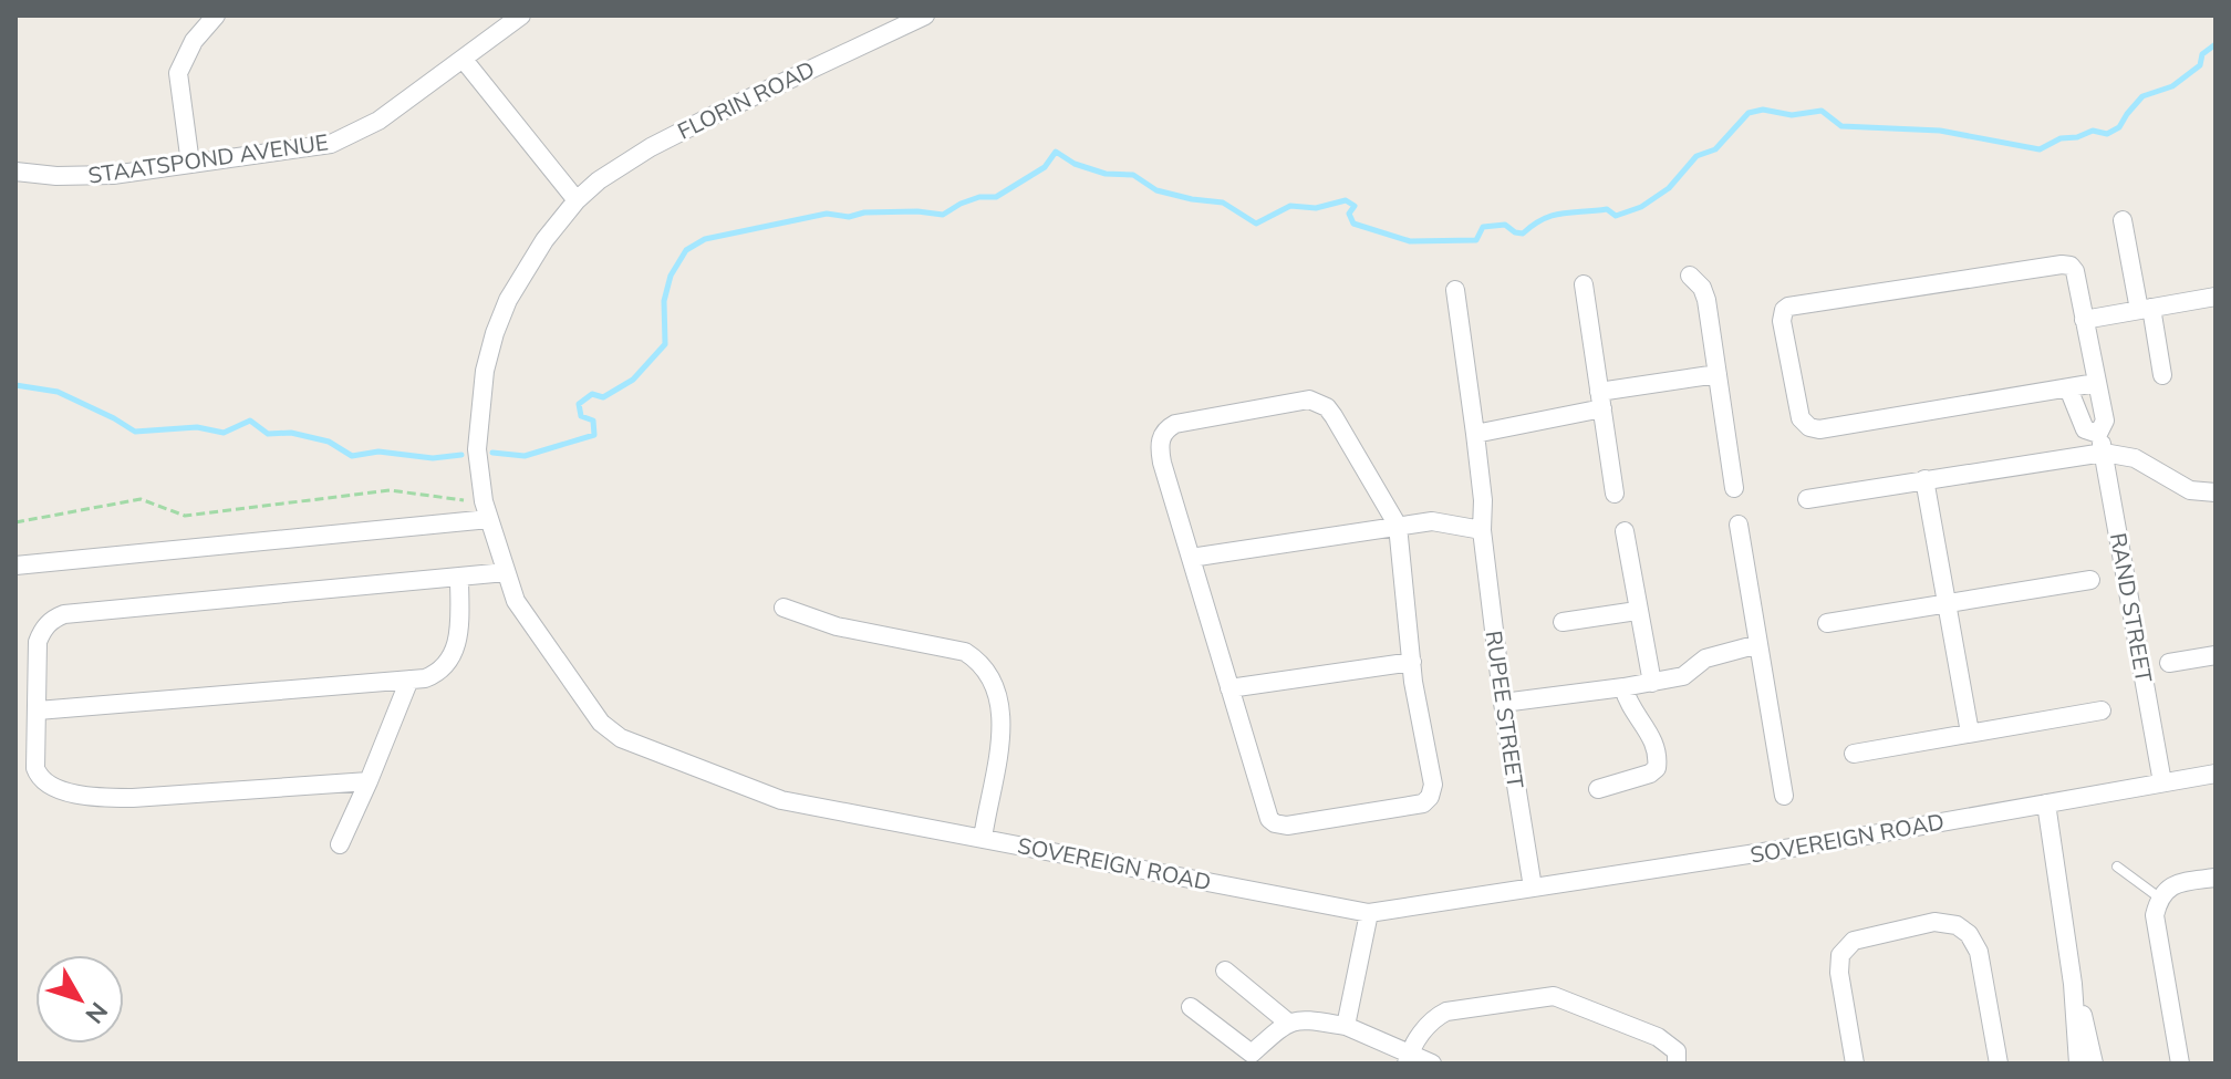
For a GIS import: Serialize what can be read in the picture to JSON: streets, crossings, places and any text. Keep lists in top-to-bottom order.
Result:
{
  "streets": {
    "street": [
      "FLORIN ROAD",
      "STAATSPOND AVENUE",
      "RAND STREET",
      "RUPEE STREET",
      "SOVEREIGN ROAD"
    ]
  },
  "crossings": [
    ["FLORIN ROAD", "SOVEREIGN ROAD"],
    ["RAND STREET", "SOVEREIGN ROAD"],
    ["RUPEE STREET", "SOVEREIGN ROAD"]
  ],
  "north": "bottom right"
}
